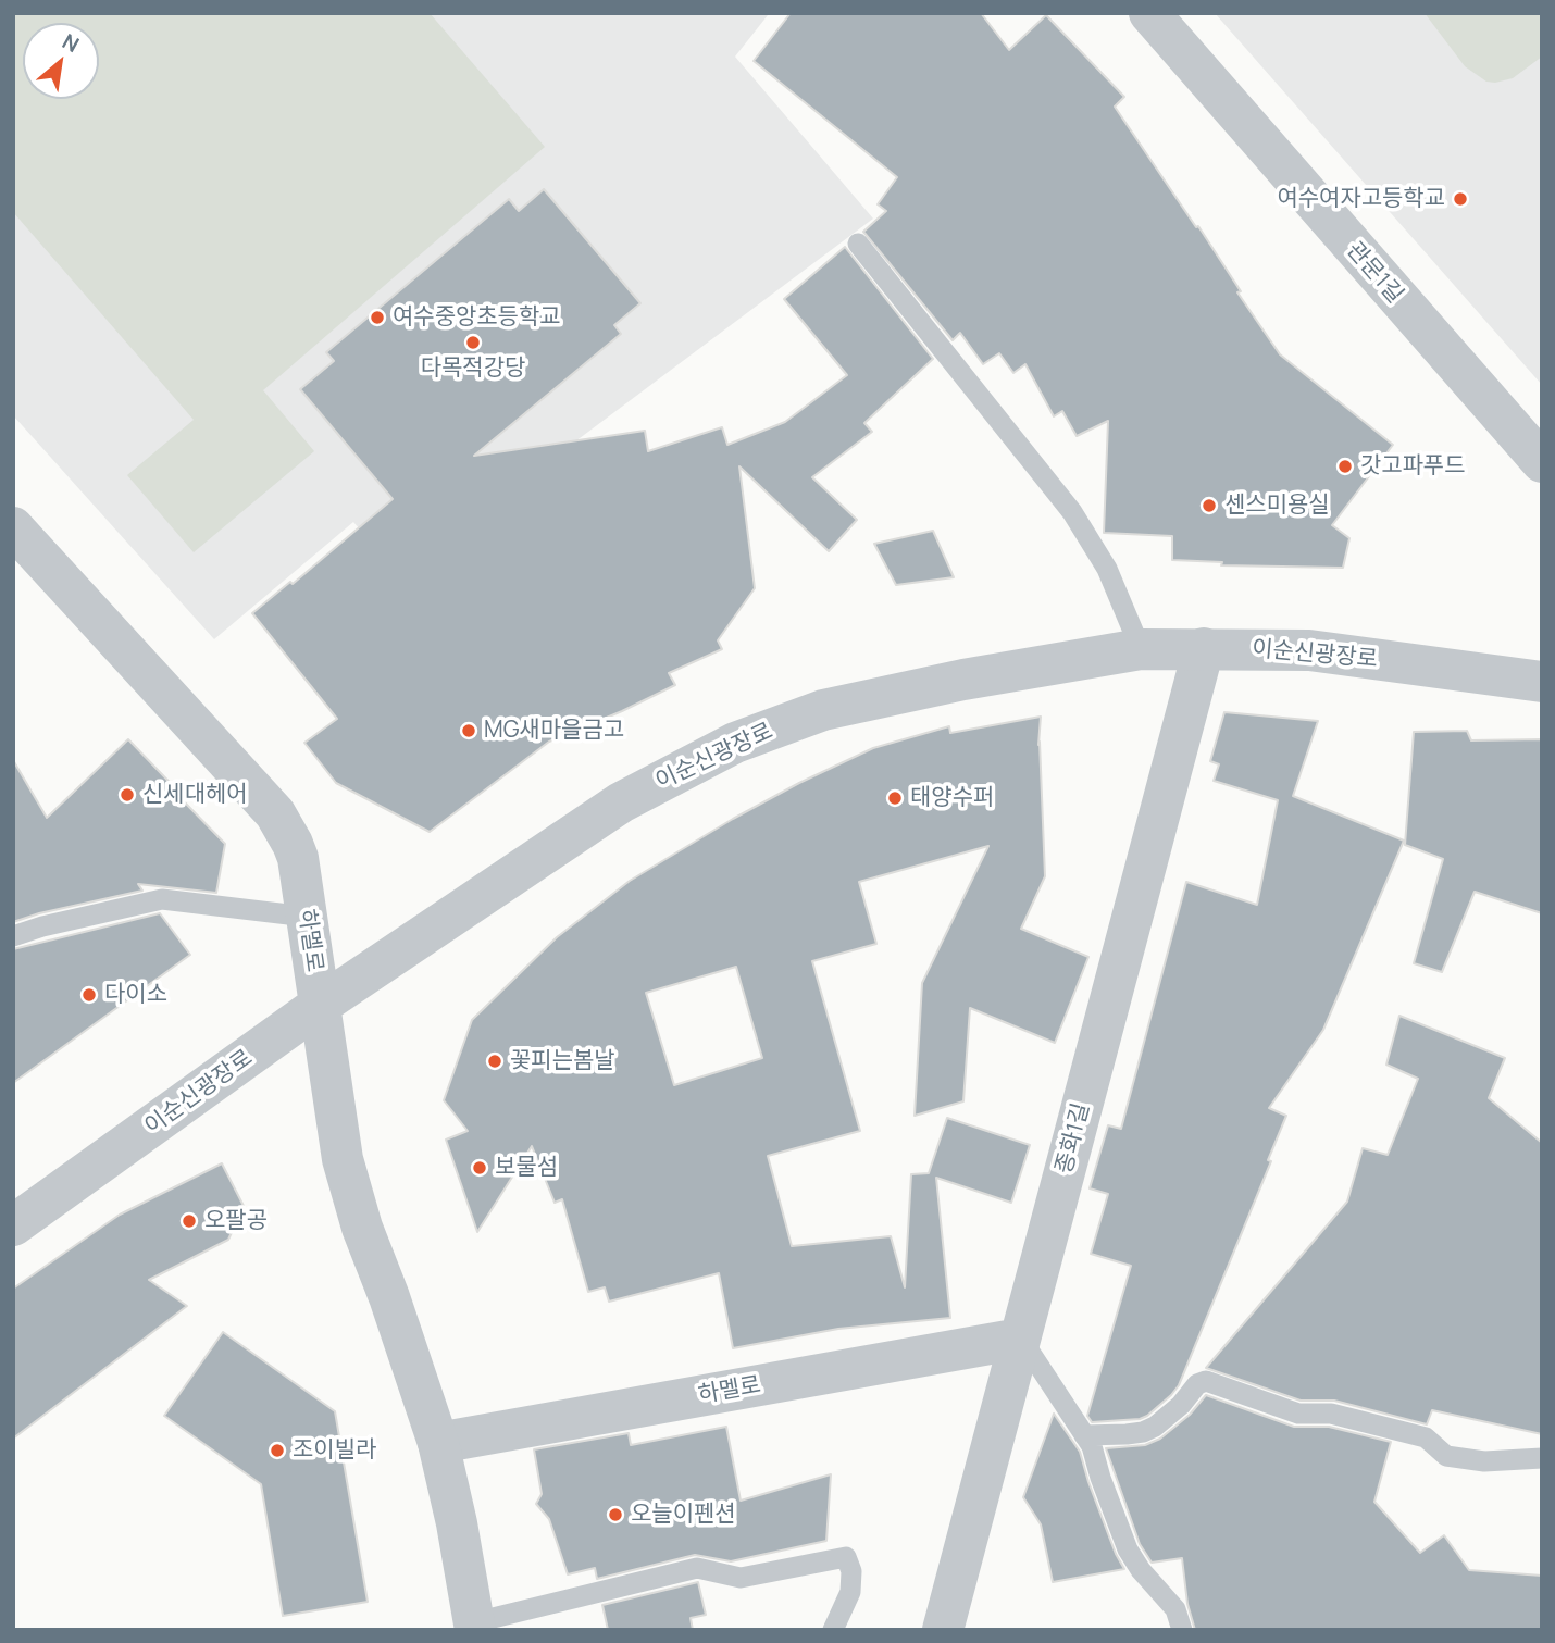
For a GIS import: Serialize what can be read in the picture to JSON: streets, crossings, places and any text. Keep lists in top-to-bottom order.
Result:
{
  "streets": {
    "street": [
      "관문1길",
      "이순신광장로",
      "하멜로",
      "종화1길"
    ]
  },
  "crossings": [
    ["이순신광장로", "하멜로"],
    ["이순신광장로", "종화1길"],
    ["하멜로", "종화1길"]
  ],
  "places": [
    "여수여자고등학교",
    "여수중앙초등학교",
    "다목적강당",
    "갓고파푸드",
    "센스미용실",
    "MG새마을금고",
    "신세대헤어",
    "태양수퍼",
    "다이소",
    "꽃피는봄날",
    "보물섬",
    "오팔공",
    "조이빌라",
    "오늘이펜션"
  ],
  "north": "top right"
}
